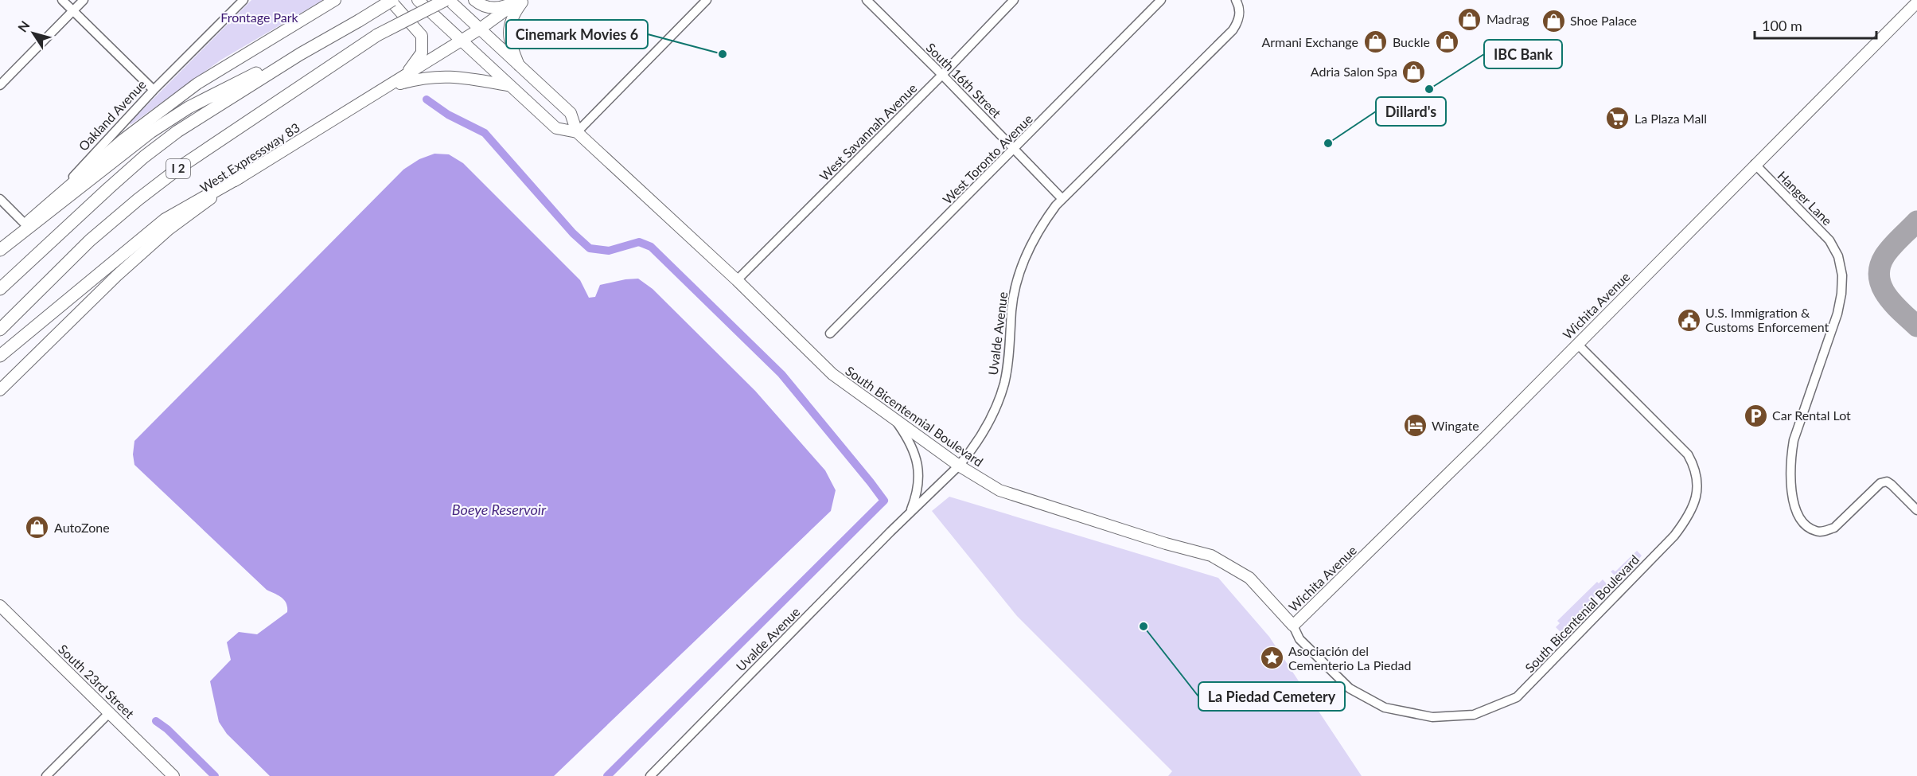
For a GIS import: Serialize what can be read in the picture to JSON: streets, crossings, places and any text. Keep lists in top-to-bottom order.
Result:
{
  "streets": {
    "highway": ["I 2"],
    "main road": [
      "Oakland Avenue",
      "West Expressway 83",
      "Wichita Avenue",
      "South Bicentennial Boulevard",
      "South 23rd Street"
    ],
    "street": [
      "South 16th Street",
      "West Savannah Avenue",
      "West Toronto Avenue",
      "Hanger Lane",
      "Uvalde Avenue",
      "South Bicentenial Boulevard"
    ]
  },
  "crossings": [
    ["South 16th Street", "West Savannah Avenue"],
    ["South 16th Street", "West Toronto Avenue"],
    ["South 16th Street", "Uvalde Avenue"],
    ["West Savannah Avenue", "South Bicentennial Boulevard"],
    ["West Expressway 83", "South Bicentennial Boulevard"],
    ["Hanger Lane", "Wichita Avenue"],
    ["Wichita Avenue", "South Bicentennial Boulevard"],
    ["Wichita Avenue", "South Bicentenial Boulevard"],
    ["Uvalde Avenue", "South Bicentennial Boulevard"],
    ["South Bicentennial Boulevard", "South Bicentenial Boulevard"]
  ],
  "water": ["Boeye Reservoir"],
  "parks": ["Frontage Park"],
  "places": {
    "shop": [
      "Madrag",
      "Shoe Palace",
      "Armani Exchange",
      "Buckle",
      "Adria Salon Spa",
      "AutoZone"
    ],
    "other": [
      "Cinemark Movies 6",
      "IBC Bank",
      "Dillard's",
      "La Piedad Cemetery"
    ],
    "supermarket": ["La Plaza Mall"],
    "public building": ["U.S. Immigration & Customs Enforcement"],
    "parking": ["Car Rental Lot"],
    "hotel": ["Wingate"],
    "place": ["Asociación del Cementerio La Piedad"]
  },
  "scale_bar": "100 m",
  "north": "top left"
}
